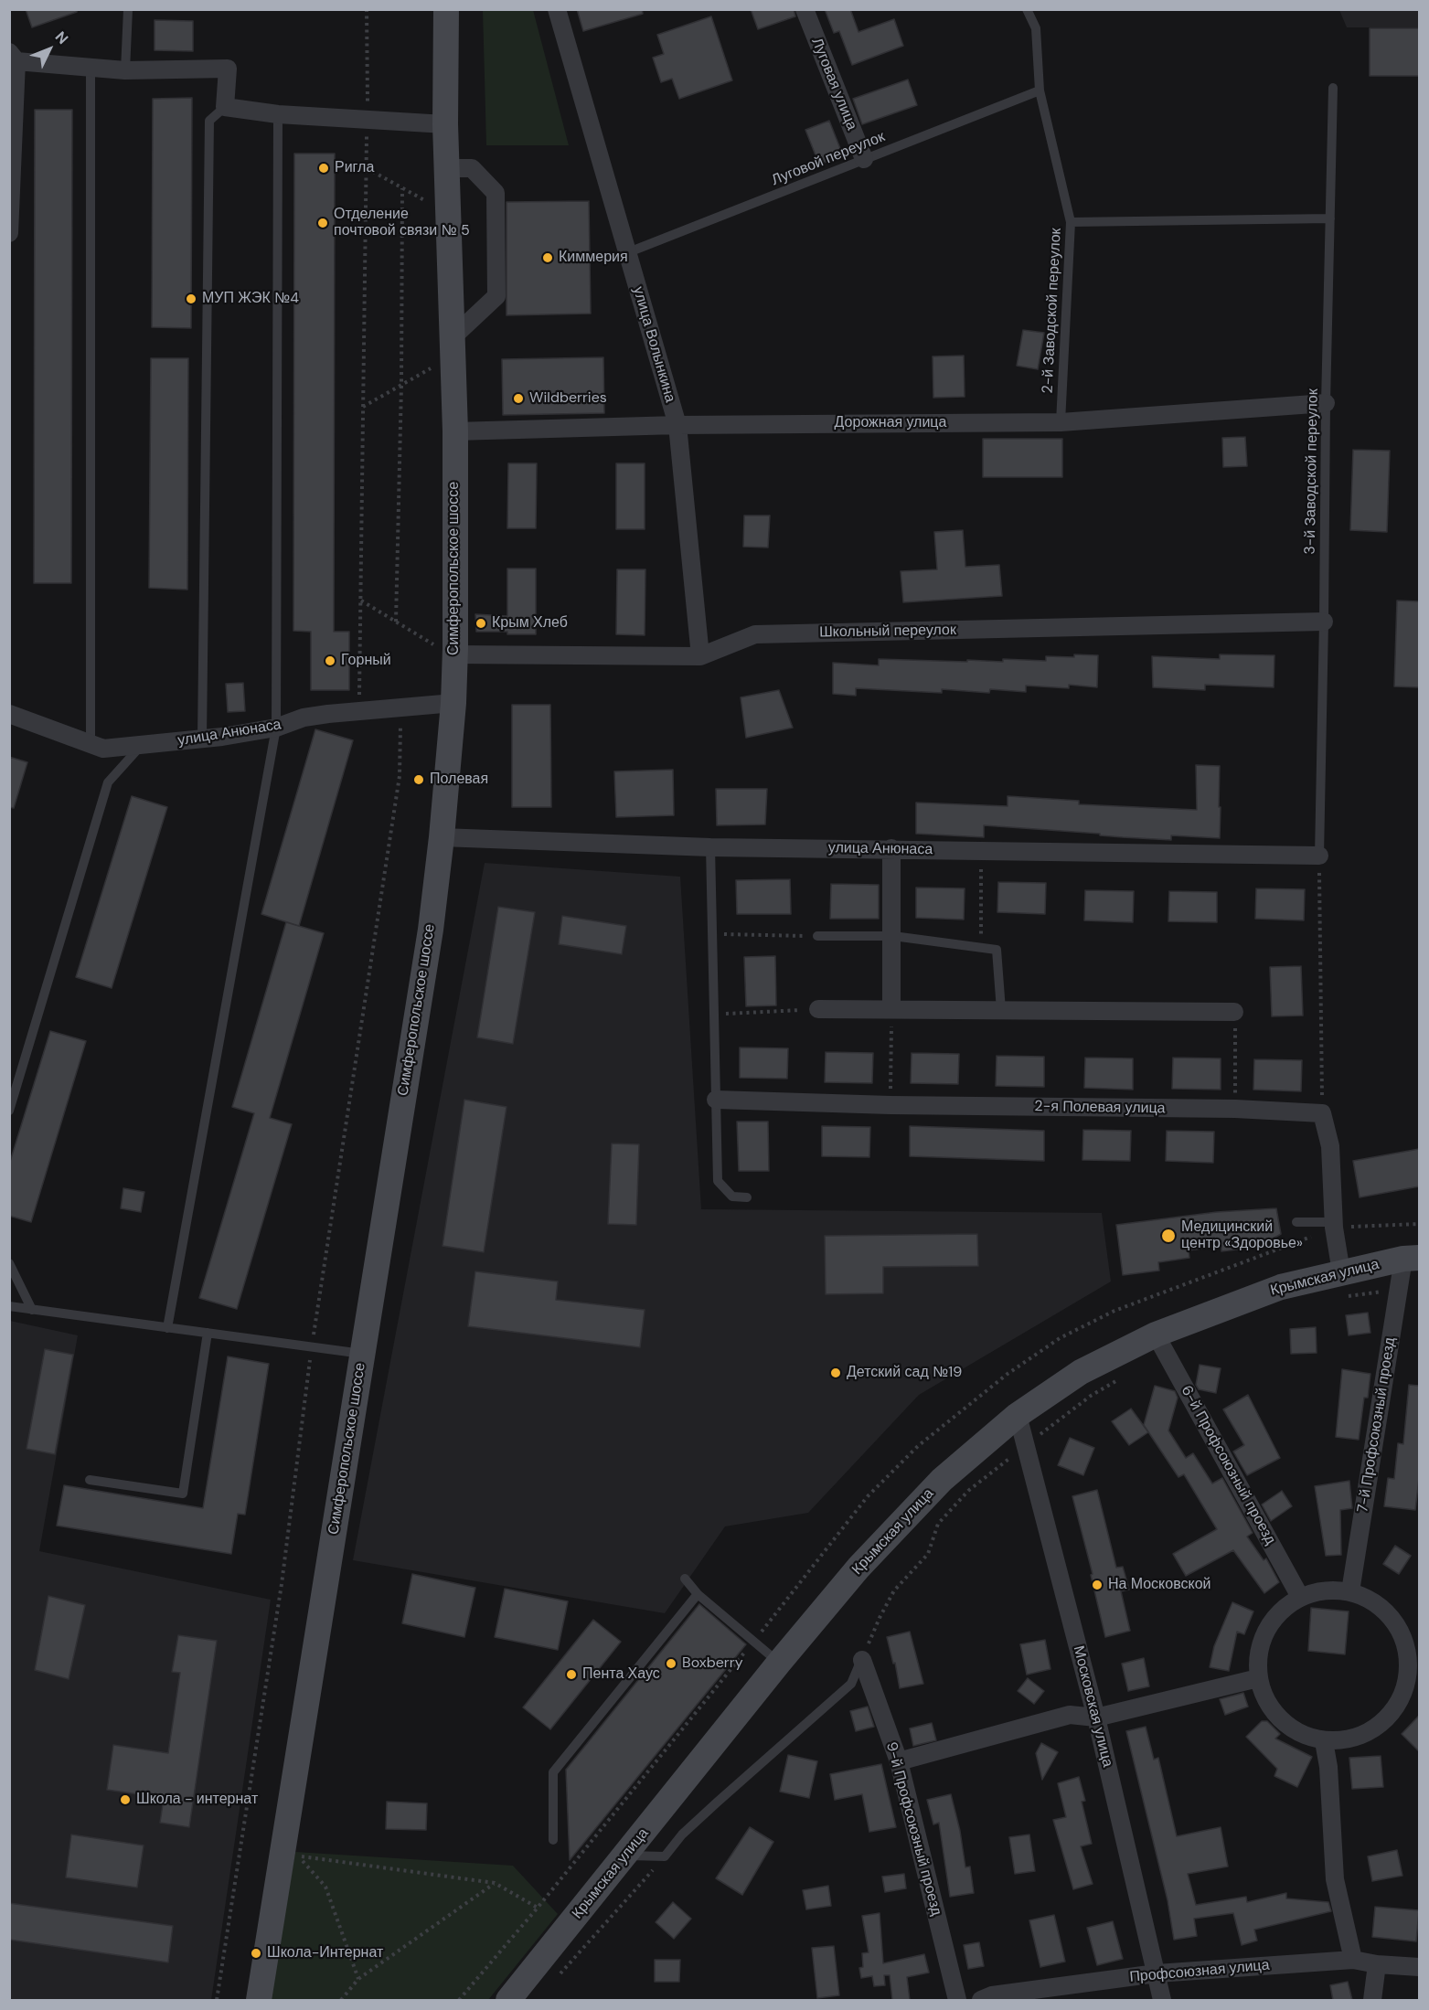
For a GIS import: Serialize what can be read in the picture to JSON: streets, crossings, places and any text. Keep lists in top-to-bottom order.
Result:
{
  "streets": {
    "main road": ["Симферопольское шоссе", "Крымская улица"],
    "street": [
      "Луговая улица",
      "улица Волынкина",
      "Дорожная улица",
      "Школьный переулок",
      "улица Анюнаса",
      "2-я Полевая улица",
      "7-й Профсоюзный проезд",
      "6-й Профсоюзный проезд",
      "Московская улица",
      "9-й Профсоюзный проезд",
      "Профсоюзная улица"
    ],
    "lane": ["Луговой переулок", "2-й Заводской переулок", "3-й Заводской переулок"]
  },
  "crossings": [
    ["Луговая улица", "Луговой переулок"],
    ["Луговой переулок", "2-й Заводской переулок"],
    ["Луговой переулок", "улица Волынкина"],
    ["2-й Заводской переулок", "Дорожная улица"],
    ["улица Волынкина", "Дорожная улица"],
    ["улица Волынкина", "Школьный переулок"],
    ["Дорожная улица", "3-й Заводской переулок"],
    ["Дорожная улица", "Симферопольское шоссе"],
    ["3-й Заводской переулок", "Школьный переулок"],
    ["3-й Заводской переулок", "улица Анюнаса"],
    ["Симферопольское шоссе", "Школьный переулок"],
    ["Симферопольское шоссе", "улица Анюнаса"],
    ["Крымская улица", "7-й Профсоюзный проезд"],
    ["Крымская улица", "6-й Профсоюзный проезд"],
    ["Крымская улица", "Московская улица"],
    ["7-й Профсоюзный проезд", "6-й Профсоюзный проезд"],
    ["Московская улица", "Профсоюзная улица"]
  ],
  "places": [
    "Ригла",
    "Отделение почтовой связи № 5",
    "Киммерия",
    "МУП ЖЭК №4",
    "Wildberries",
    "Крым Хлеб",
    "Горный",
    "Полевая",
    "Медицинский центр «Здоровье»",
    "Детский сад №19",
    "На Московской",
    "Boxberry",
    "Пента Хаус",
    "Школа - интернат",
    "Школа-Интернат"
  ],
  "north": "top right"
}
